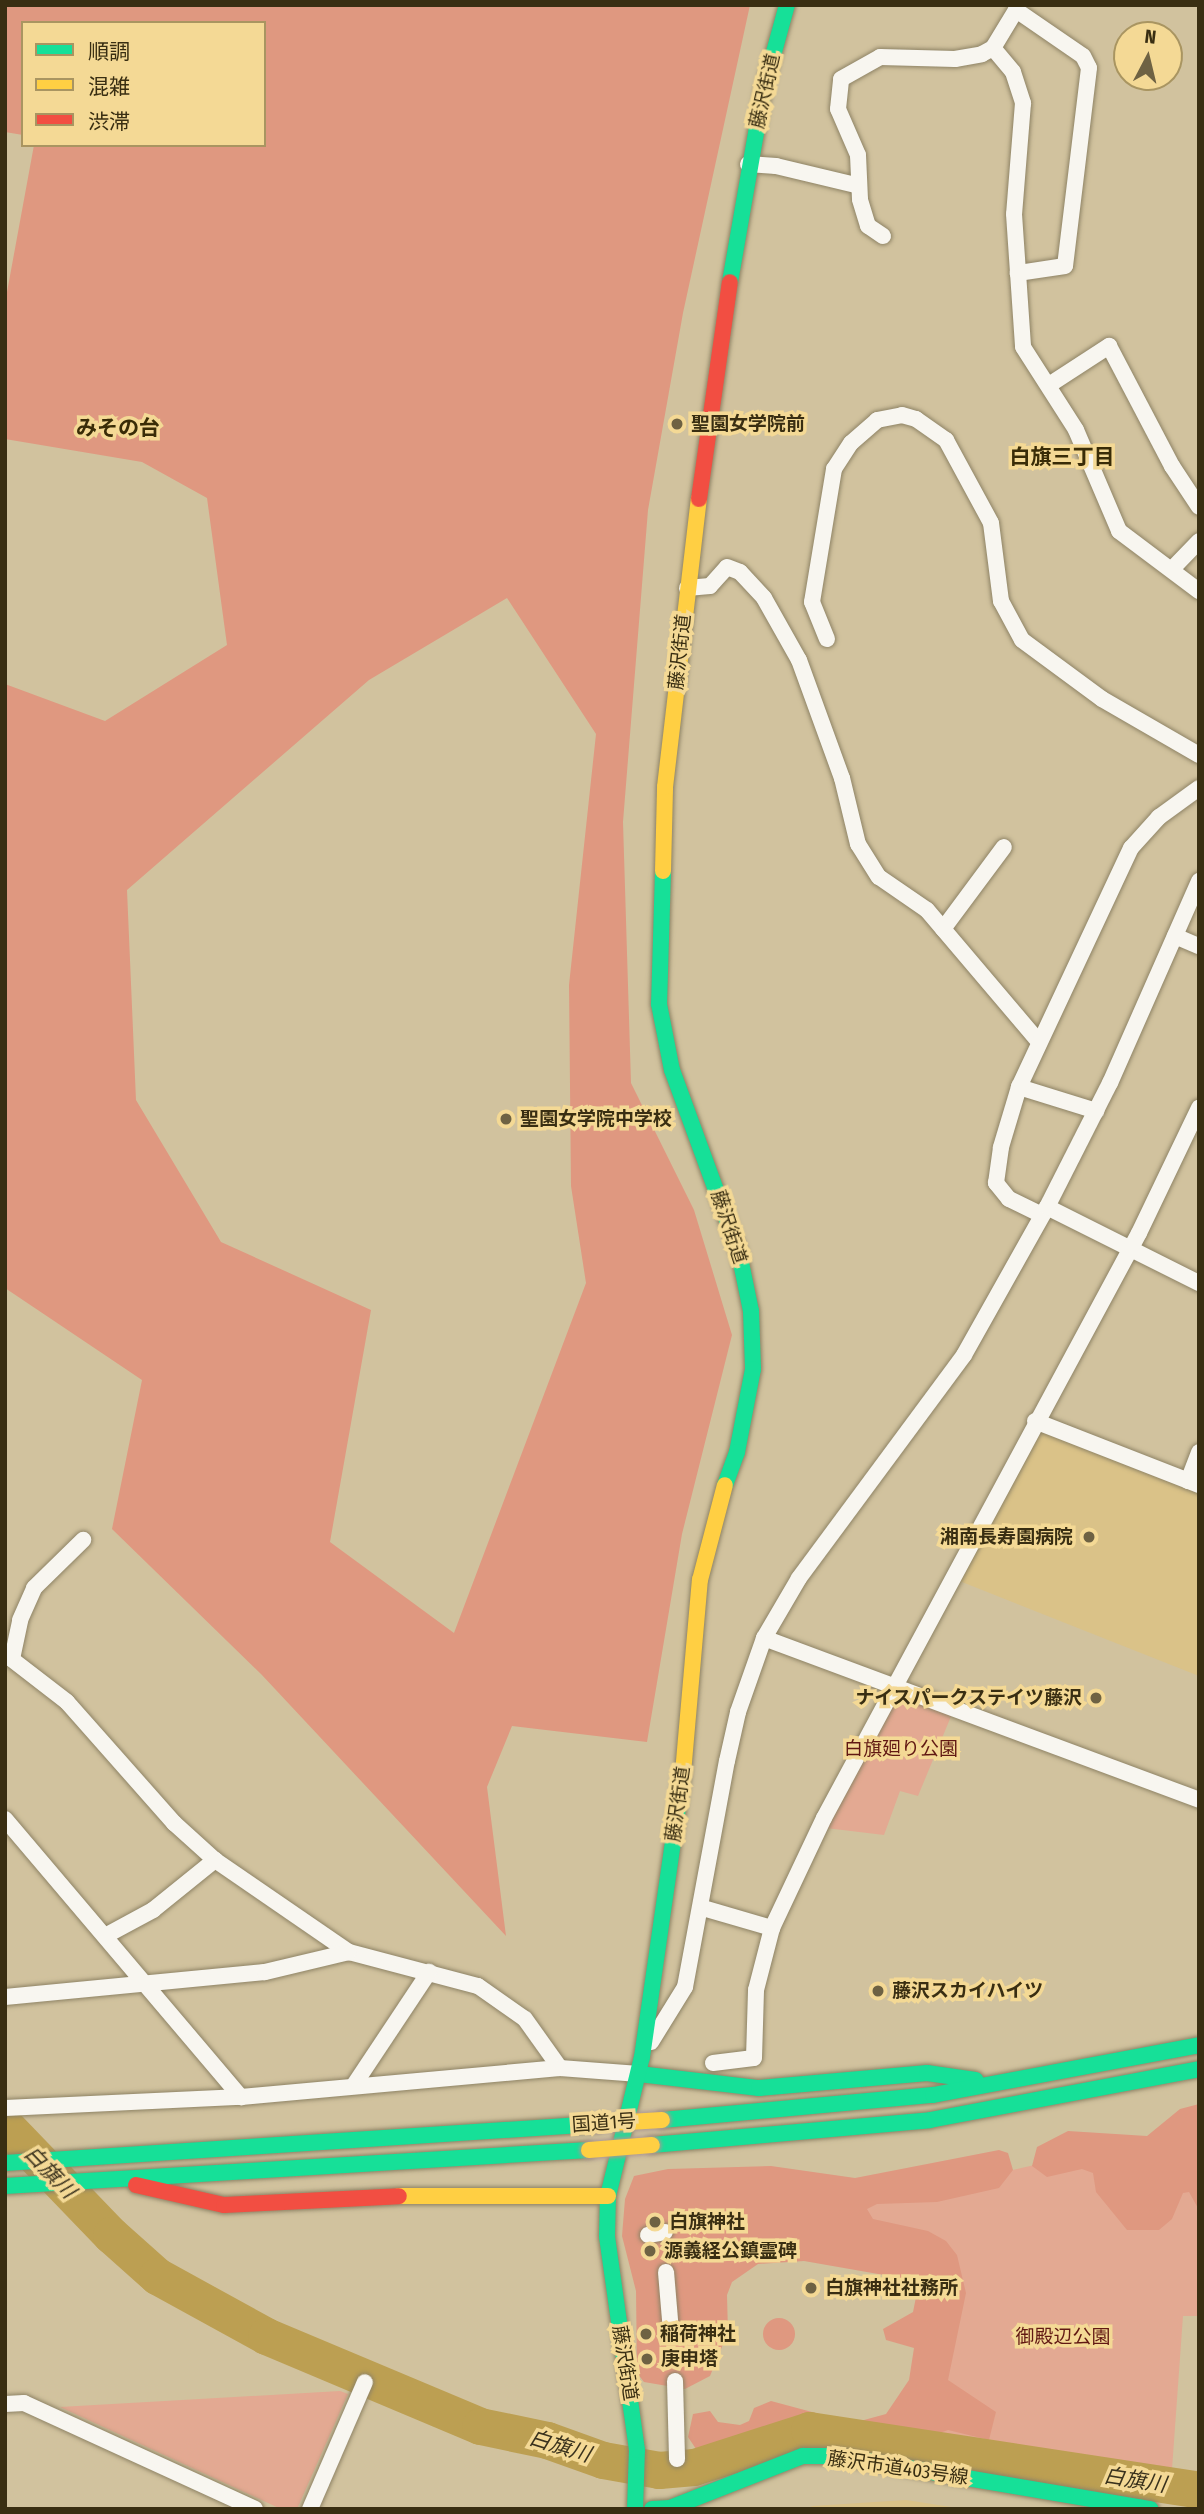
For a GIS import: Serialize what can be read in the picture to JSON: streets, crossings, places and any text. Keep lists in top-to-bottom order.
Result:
{
  "streets": {
    "main road": ["藤沢街道", "国道1号", "藤沢市道403号線"]
  },
  "districts": ["みその台", "白旗三丁目"],
  "water": ["白旗川"],
  "parks": ["白旗廻り公園", "御殿辺公園"],
  "places": [
    "聖園女学院前",
    "聖園女学院中学校",
    "湘南長寿園病院",
    "ナイスパークステイツ藤沢",
    "藤沢スカイハイツ",
    "白旗神社",
    "源義経公鎮霊碑",
    "白旗神社社務所",
    "稲荷神社",
    "庚申塔"
  ],
  "legend": ["順調", "混雑", "渋滞"],
  "north": "top"
}
